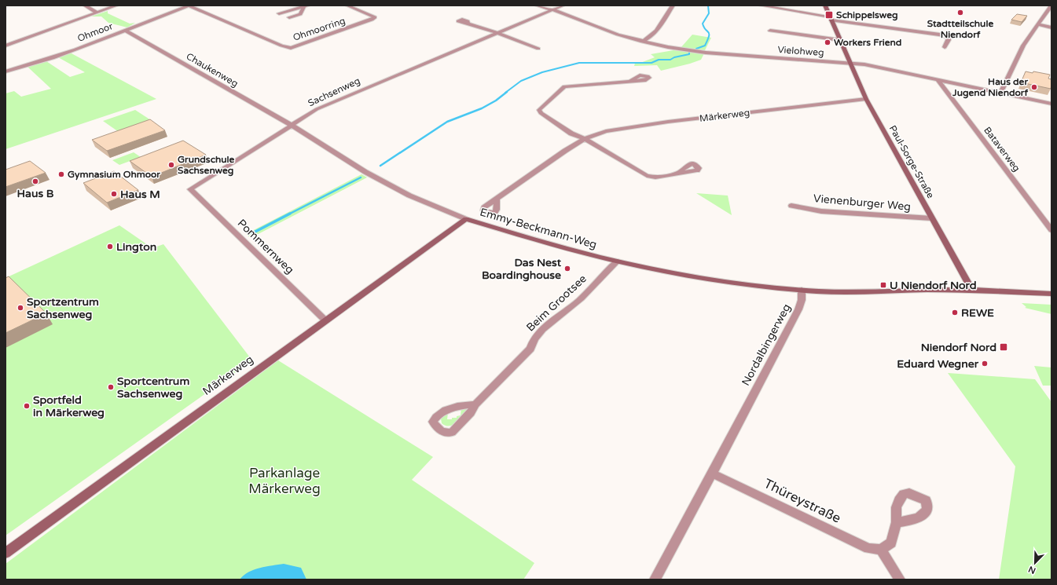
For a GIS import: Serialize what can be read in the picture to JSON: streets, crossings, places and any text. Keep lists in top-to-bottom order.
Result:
{
  "streets": {
    "street": [
      "Ohmoorring",
      "Ohmoor",
      "Vielohweg",
      "Chaukenweg",
      "Sachsenweg",
      "Märkerweg",
      "Bataverweg",
      "Paul-Sorge-Straße",
      "Vienenburger Weg",
      "Emmy-Beckmann-Weg",
      "Pommernweg",
      "Beim Grootsee",
      "Nordalbingerweg",
      "Thüreystraße"
    ]
  },
  "crossings": [
    ["Ohmoorring", "Ohmoor"],
    ["Ohmoor", "Chaukenweg"],
    ["Vielohweg", "Sachsenweg"],
    ["Vielohweg", "Bataverweg"],
    ["Vielohweg", "Paul-Sorge-Straße"],
    ["Chaukenweg", "Sachsenweg"],
    ["Chaukenweg", "Emmy-Beckmann-Weg"],
    ["Sachsenweg", "Emmy-Beckmann-Weg"],
    ["Sachsenweg", "Pommernweg"],
    ["Märkerweg", "Paul-Sorge-Straße"],
    ["Märkerweg", "Emmy-Beckmann-Weg"],
    ["Märkerweg", "Pommernweg"],
    ["Paul-Sorge-Straße", "Vienenburger Weg"],
    ["Emmy-Beckmann-Weg", "Beim Grootsee"],
    ["Emmy-Beckmann-Weg", "Nordalbingerweg"],
    ["Nordalbingerweg", "Thüreystraße"]
  ],
  "parks": ["Parkanlage Märkerweg"],
  "places": {
    "other": [
      "Stadtteilschule Niendorf",
      "Workers Friend",
      "Haus der Jugend Niendorf",
      "Grundschule Sachsenweg",
      "Gymnasium Ohmoor",
      "Haus B",
      "Haus M",
      "Lington",
      "Das Nest Boardinghouse",
      "Sportzentrum Sachsenweg",
      "REWE",
      "Eduard Wegner",
      "Sportcentrum Sachsenweg",
      "Sportfeld in Märkerweg"
    ],
    "transit": ["Schippelsweg", "U Niendorf Nord", "Niendorf Nord"]
  },
  "north": "bottom left"
}
